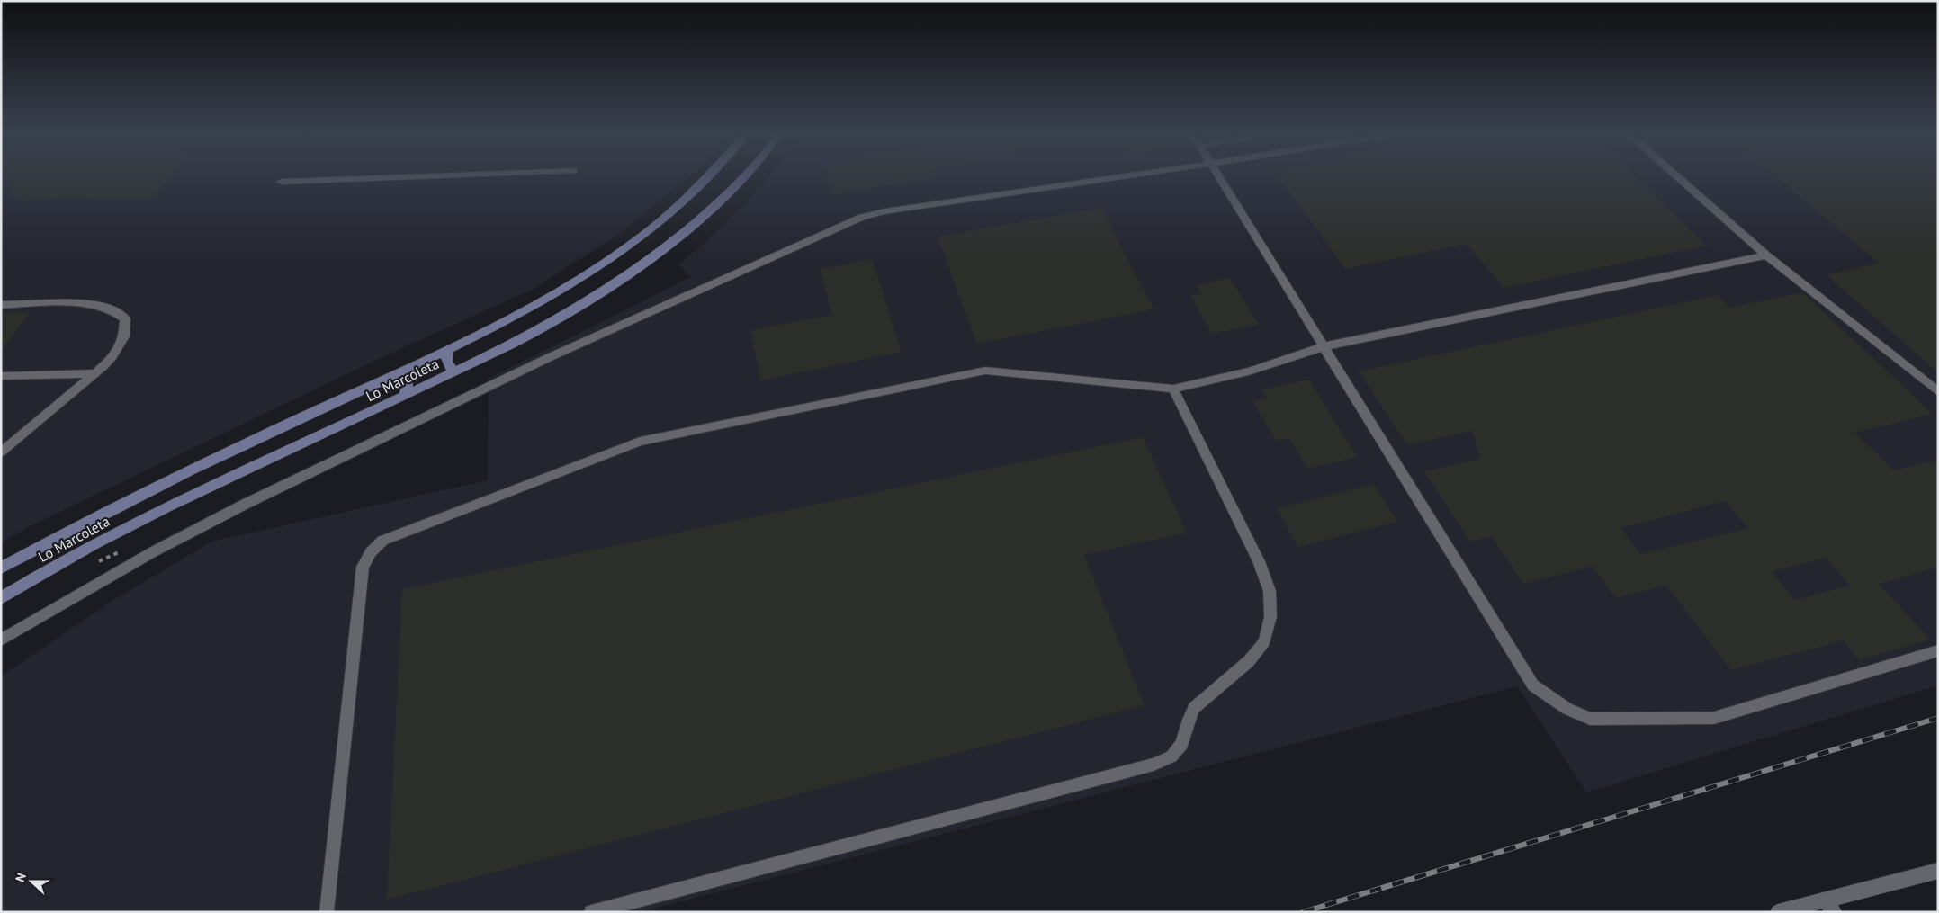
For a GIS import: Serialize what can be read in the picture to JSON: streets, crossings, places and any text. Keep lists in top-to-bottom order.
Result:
{
  "streets": {
    "main road": ["Lo Marcoleta"]
  },
  "north": "left"
}
